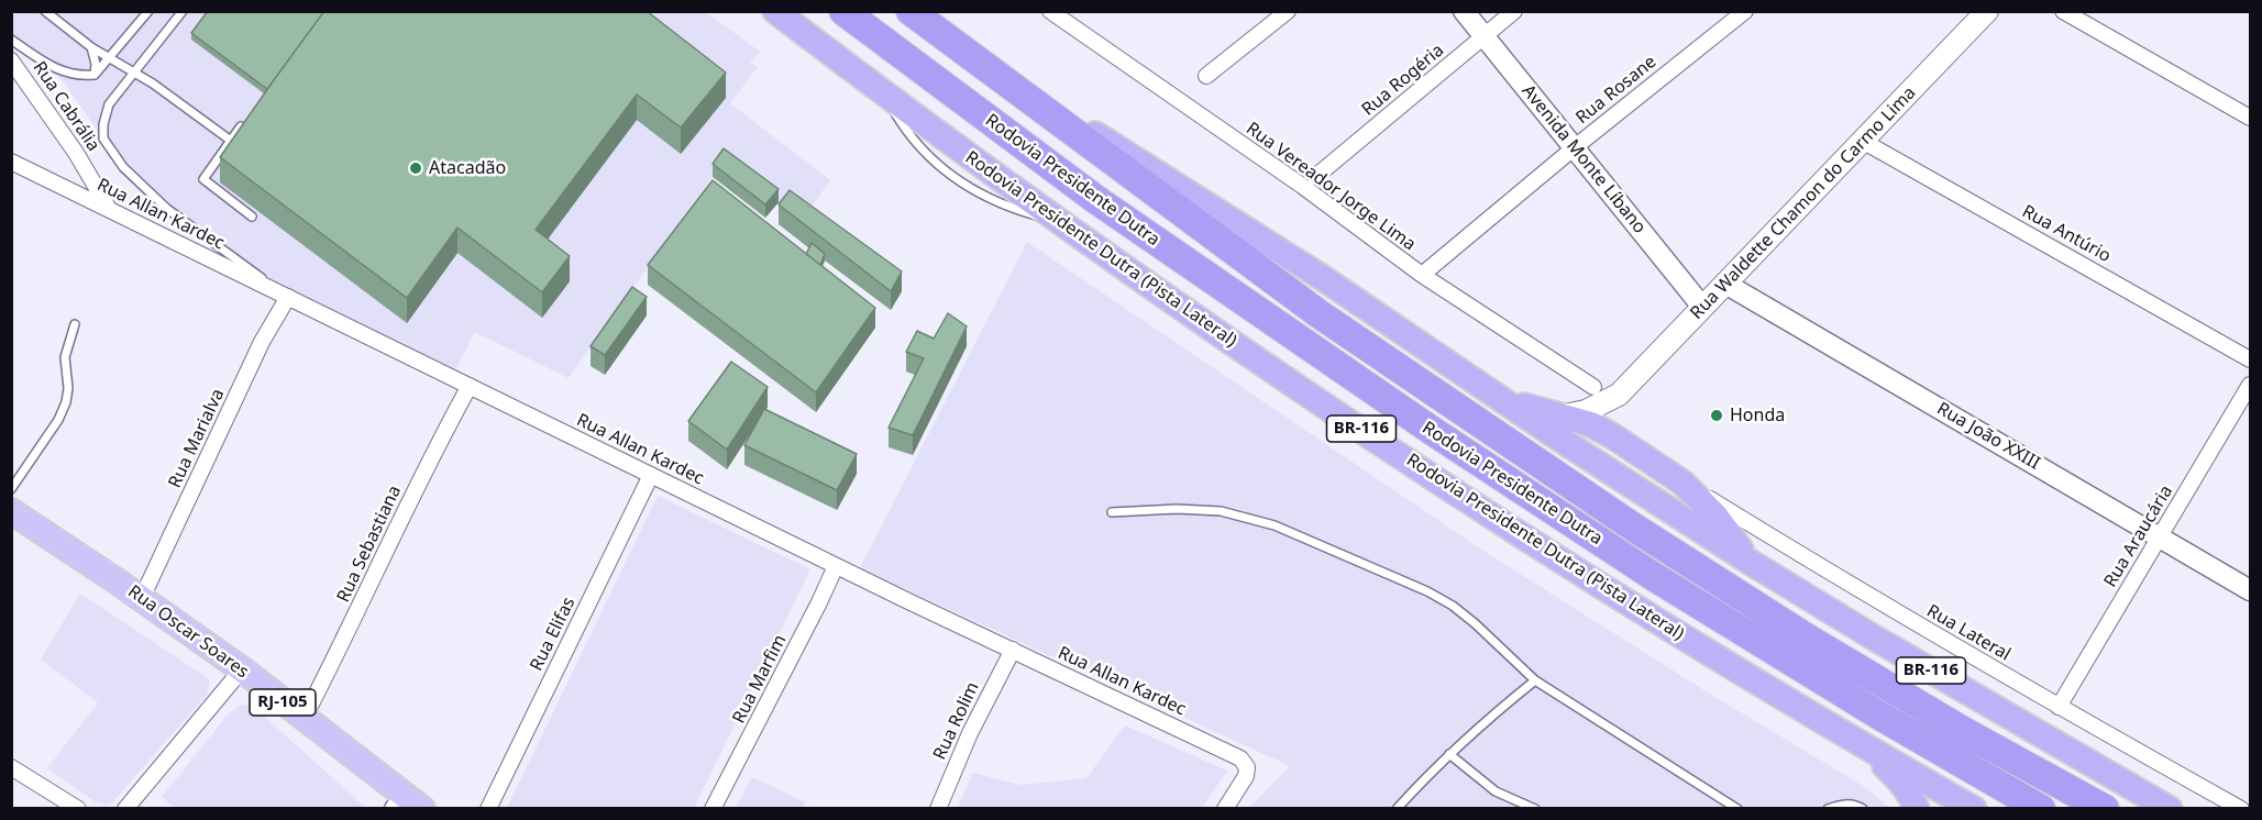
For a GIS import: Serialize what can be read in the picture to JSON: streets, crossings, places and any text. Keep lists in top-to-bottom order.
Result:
{
  "streets": {
    "highway": ["Rodovia Presidente Dutra", "Rodovia Presidente Dutra (Pista Lateral)", "BR-116"],
    "main road": ["Rua Waldette Chamon do Carmo Lima", "Rua Oscar Soares", "RJ-105"],
    "street": [
      "Rua Rogéria",
      "Rua Rosane",
      "Rua Cabrália",
      "Avenida Monte Líbano",
      "Rua Vereador Jorge Lima",
      "Rua Allan Kardec",
      "Rua Antúrio",
      "Rua João XXIII",
      "Rua Marialva",
      "Rua Araucária",
      "Rua Sebastiana",
      "Rua Lateral",
      "Rua Elifas",
      "Rua Marfim",
      "Rua Rolim"
    ]
  },
  "crossings": [
    ["Rua Rogéria", "Avenida Monte Líbano"],
    ["Rua Rosane", "Avenida Monte Líbano"],
    ["Rua Rosane", "Rua Vereador Jorge Lima"],
    ["Rua Cabrália", "Rua Allan Kardec"],
    ["Avenida Monte Líbano", "Rua Waldette Chamon do Carmo Lima"],
    ["Rodovia Presidente Dutra", "BR-116"],
    ["Rua Waldette Chamon do Carmo Lima", "Rua Antúrio"],
    ["Rua Waldette Chamon do Carmo Lima", "Rua João XXIII"],
    ["Rua Allan Kardec", "Rua Marialva"],
    ["Rua Allan Kardec", "Rua Sebastiana"],
    ["Rua Allan Kardec", "Rua Elifas"],
    ["Rua Allan Kardec", "Rua Marfim"],
    ["Rua Allan Kardec", "Rua Rolim"],
    ["Rua João XXIII", "Rua Araucária"],
    ["Rua Marialva", "Rua Oscar Soares"],
    ["Rua Araucária", "Rua Lateral"],
    ["Rua Sebastiana", "Rua Oscar Soares"]
  ],
  "places": ["Atacadão", "Honda"]
}
